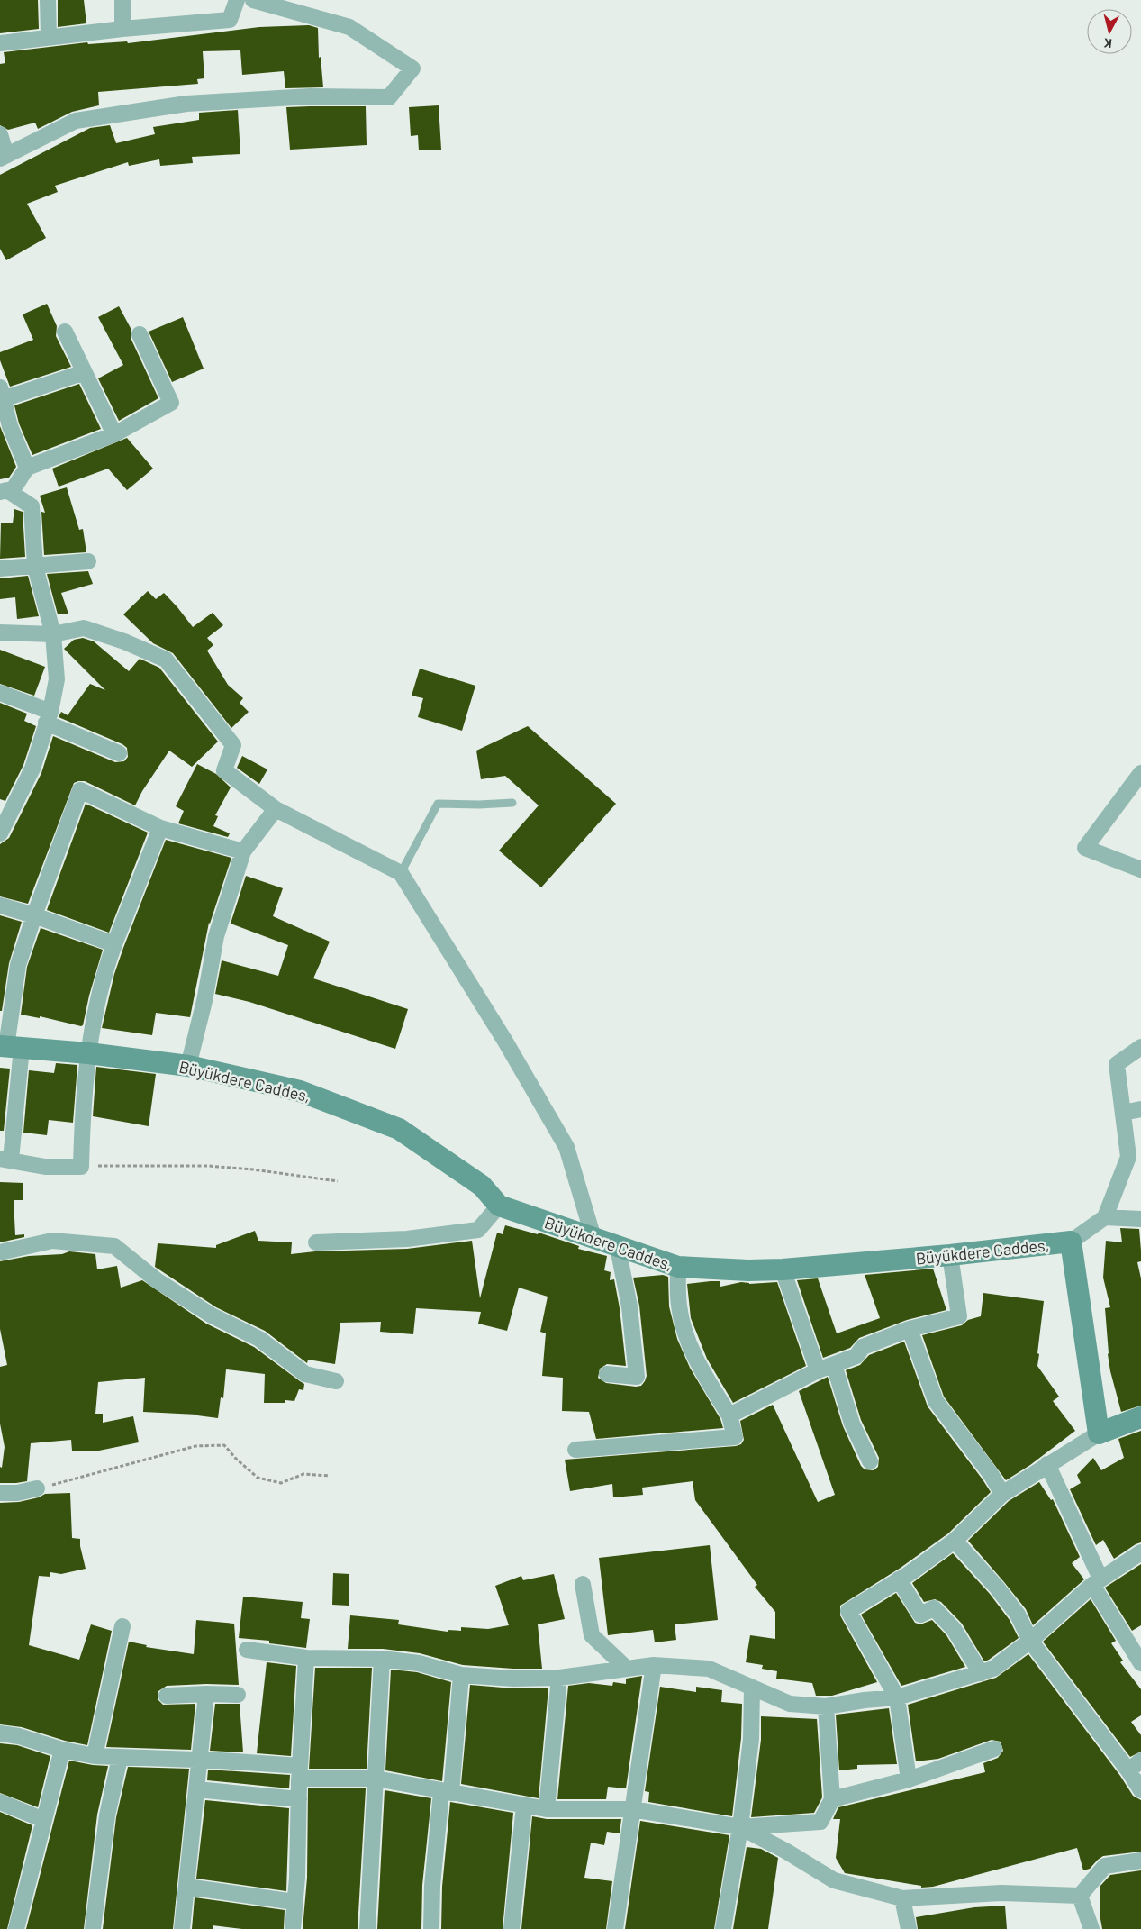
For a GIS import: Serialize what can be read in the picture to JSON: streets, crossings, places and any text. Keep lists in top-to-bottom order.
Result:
{
  "streets": {
    "street": ["Büyükdere Caddes,"]
  },
  "north": "bottom"
}
